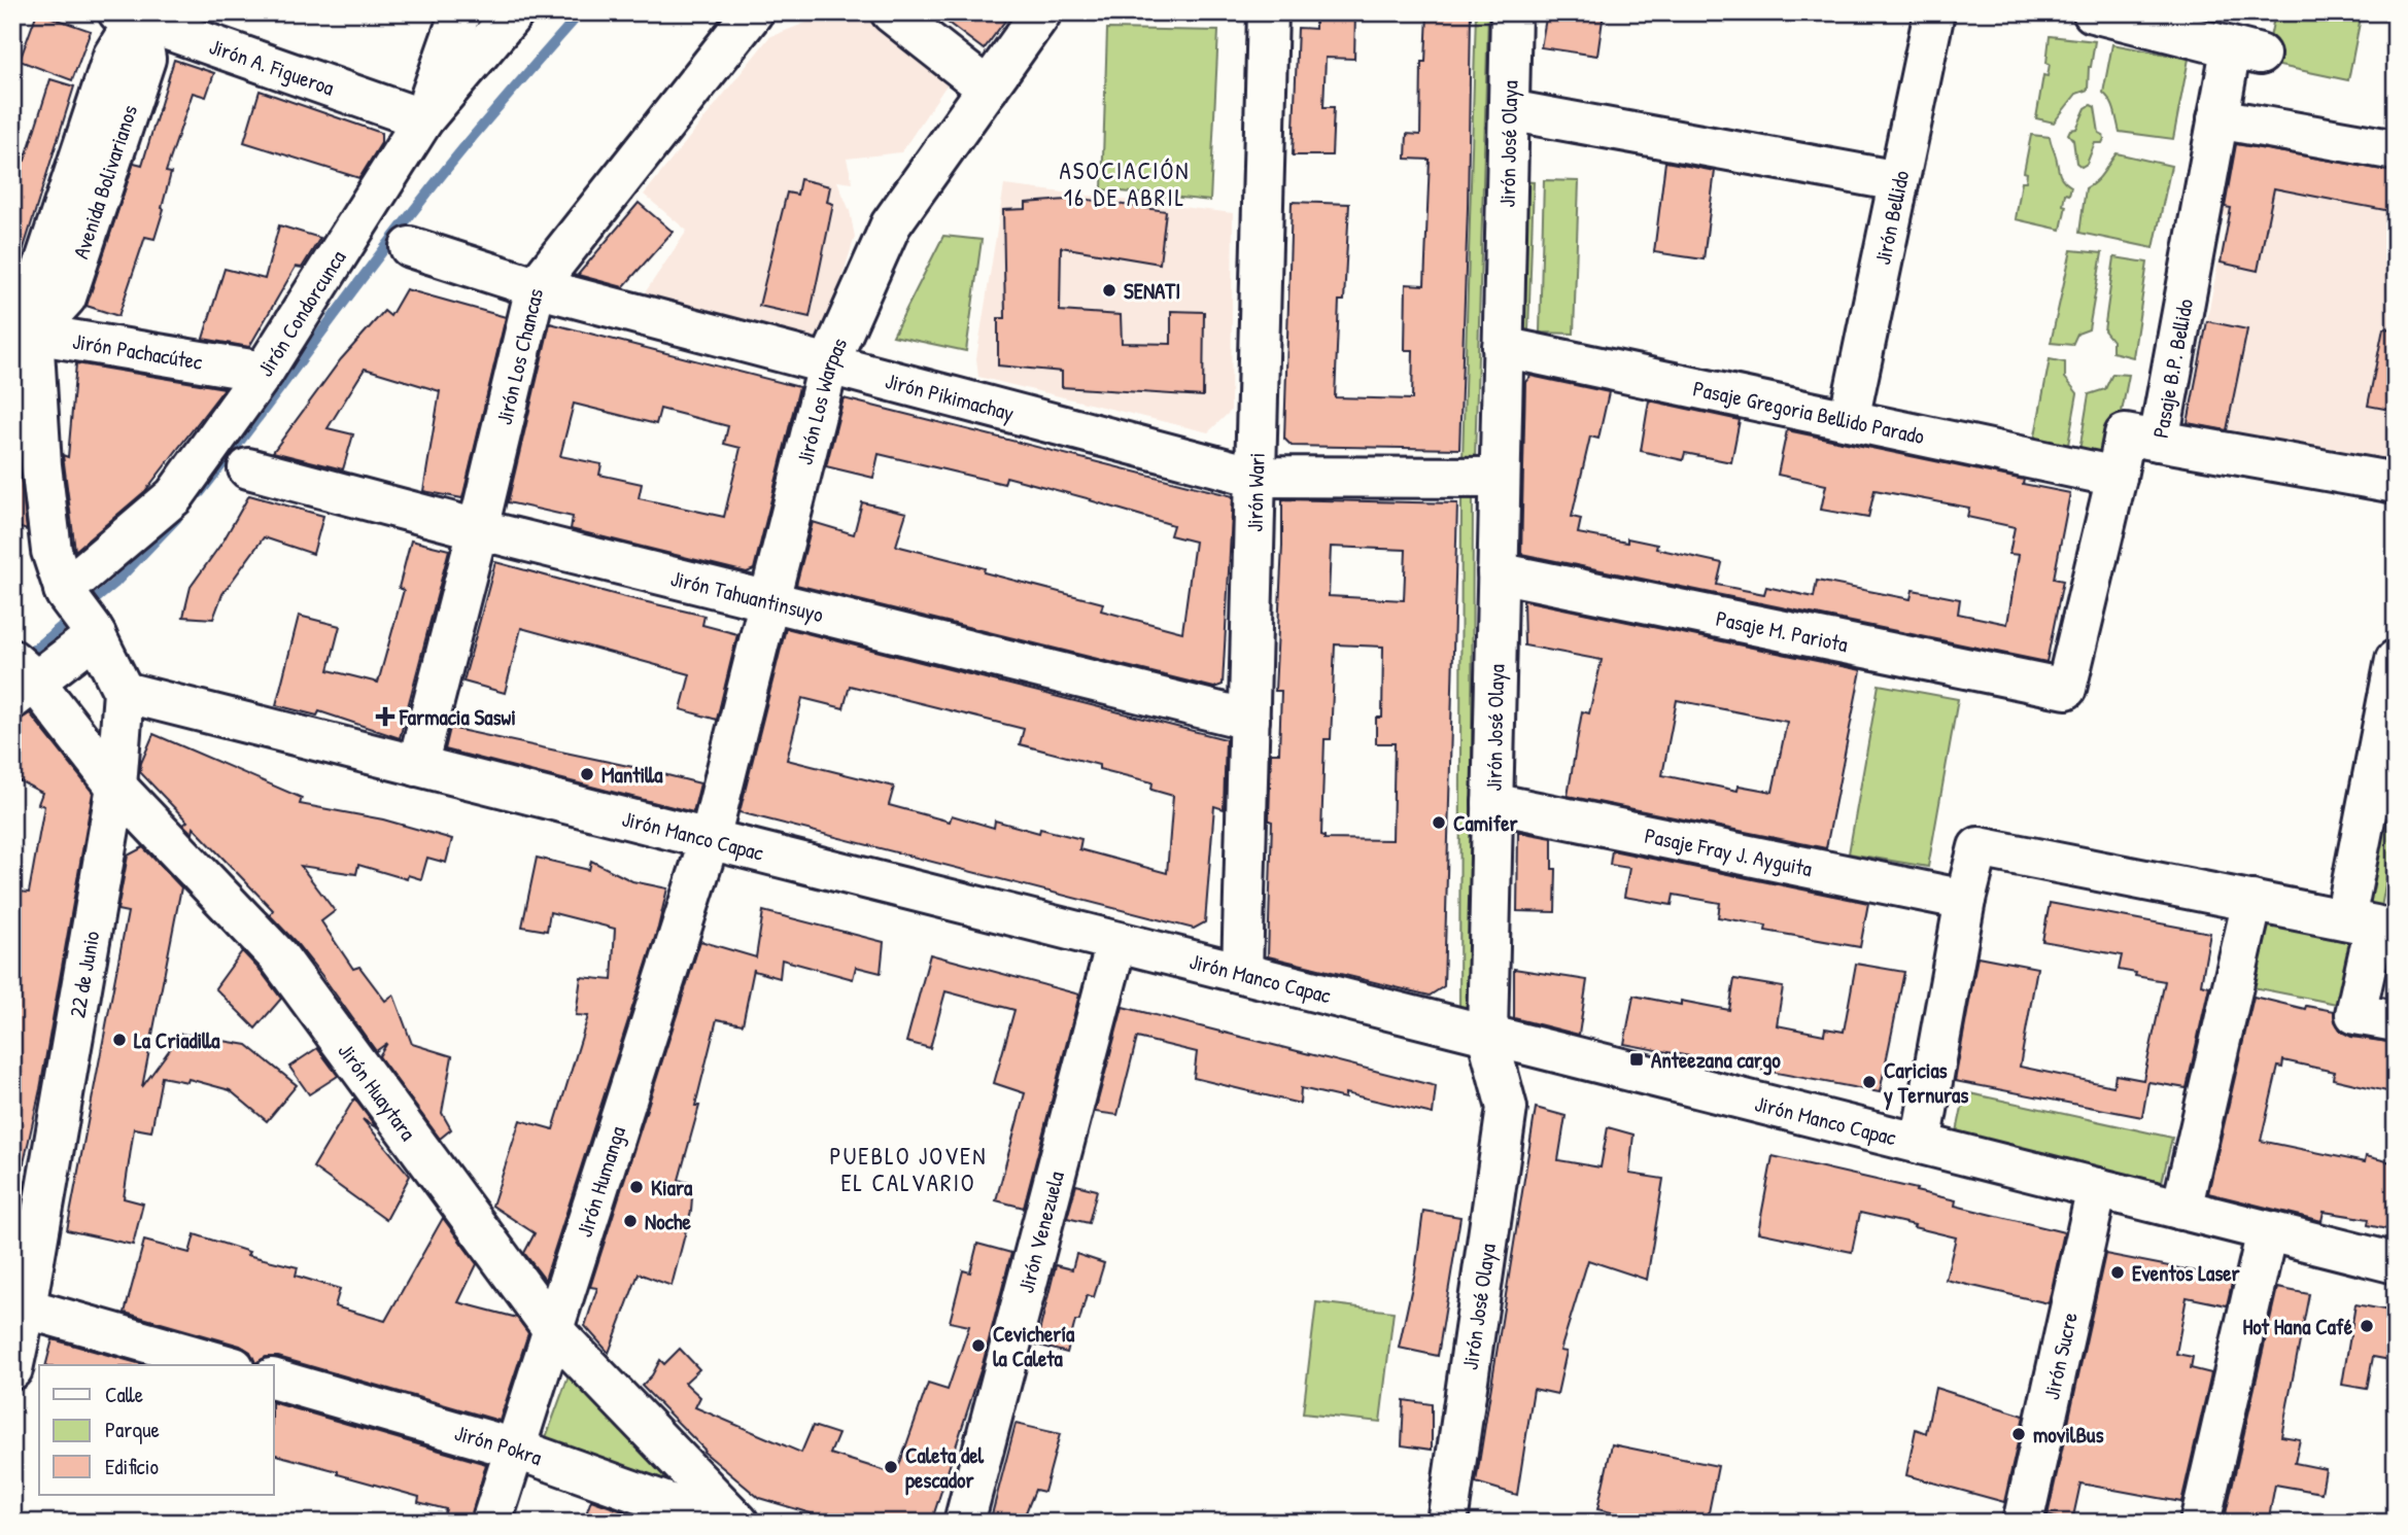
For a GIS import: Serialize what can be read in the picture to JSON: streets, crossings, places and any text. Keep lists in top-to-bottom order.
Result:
{
  "streets": {
    "street": [
      "Jirón A. Figueroa",
      "Jirón José Olaya",
      "Avenida Bolivarianos",
      "Jirón Bellido",
      "Jirón Condorcunca",
      "Jirón Pachacútec",
      "Jirón Los Chancas",
      "Pasaje B.P. Bellido",
      "Jirón Pikimachay",
      "Jirón Los Warpas",
      "Pasaje Gregoria Bellido Parado",
      "Jirón Wari",
      "Jirón Tahuantinsuyo",
      "Pasaje M. Pariota",
      "Jirón Manco Capac",
      "Pasaje Fray J. Ayguita",
      "22 de Junio",
      "Jirón Huaytara",
      "Jirón Humanga",
      "Jirón Venezuela",
      "Jirón Sucre",
      "Jirón Pokra"
    ]
  },
  "crossings": [
    ["Jirón A. Figueroa", "Avenida Bolivarianos"],
    ["Jirón A. Figueroa", "Jirón Condorcunca"],
    ["Jirón José Olaya", "Jirón Pikimachay"],
    ["Jirón José Olaya", "Pasaje Gregoria Bellido Parado"],
    ["Jirón José Olaya", "Pasaje M. Pariota"],
    ["Jirón José Olaya", "Jirón Manco Capac"],
    ["Jirón José Olaya", "Pasaje Fray J. Ayguita"],
    ["Avenida Bolivarianos", "Jirón Condorcunca"],
    ["Avenida Bolivarianos", "Jirón Pachacútec"],
    ["Jirón Bellido", "Pasaje Gregoria Bellido Parado"],
    ["Jirón Condorcunca", "Jirón Pachacútec"],
    ["Jirón Los Chancas", "Jirón Pikimachay"],
    ["Jirón Los Chancas", "Jirón Tahuantinsuyo"],
    ["Jirón Los Chancas", "Jirón Manco Capac"],
    ["Pasaje B.P. Bellido", "Pasaje Gregoria Bellido Parado"],
    ["Pasaje B.P. Bellido", "Pasaje M. Pariota"],
    ["Jirón Pikimachay", "Jirón Los Warpas"],
    ["Jirón Pikimachay", "Jirón Wari"],
    ["Jirón Los Warpas", "Jirón Tahuantinsuyo"],
    ["Jirón Los Warpas", "Jirón Manco Capac"],
    ["Jirón Los Warpas", "Jirón Humanga"],
    ["Jirón Wari", "Jirón Tahuantinsuyo"],
    ["Jirón Wari", "Jirón Manco Capac"],
    ["Jirón Manco Capac", "22 de Junio"],
    ["Jirón Manco Capac", "Jirón Humanga"],
    ["Jirón Manco Capac", "Jirón Venezuela"],
    ["Jirón Manco Capac", "Jirón Sucre"],
    ["22 de Junio", "Jirón Huaytara"],
    ["Jirón Huaytara", "Jirón Humanga"],
    ["Jirón Humanga", "Jirón Pokra"]
  ],
  "districts": ["ASOCIACIÓN 16 DE ABRIL", "PUEBLO JOVEN EL CALVARIO"],
  "places": {
    "other": [
      "SENATI",
      "Mantilla",
      "Camifer",
      "La Criadilla",
      "Caricias y Ternuras",
      "Kiara",
      "Noche",
      "Eventos Laser",
      "Hot Hana Café",
      "Cevichería la Caleta",
      "movilBus",
      "Caleta del pescador"
    ],
    "health": ["Farmacia Saswi"],
    "transit": ["Anteezana cargo"]
  },
  "legend": ["Calle", "Parque", "Edificio"]
}
